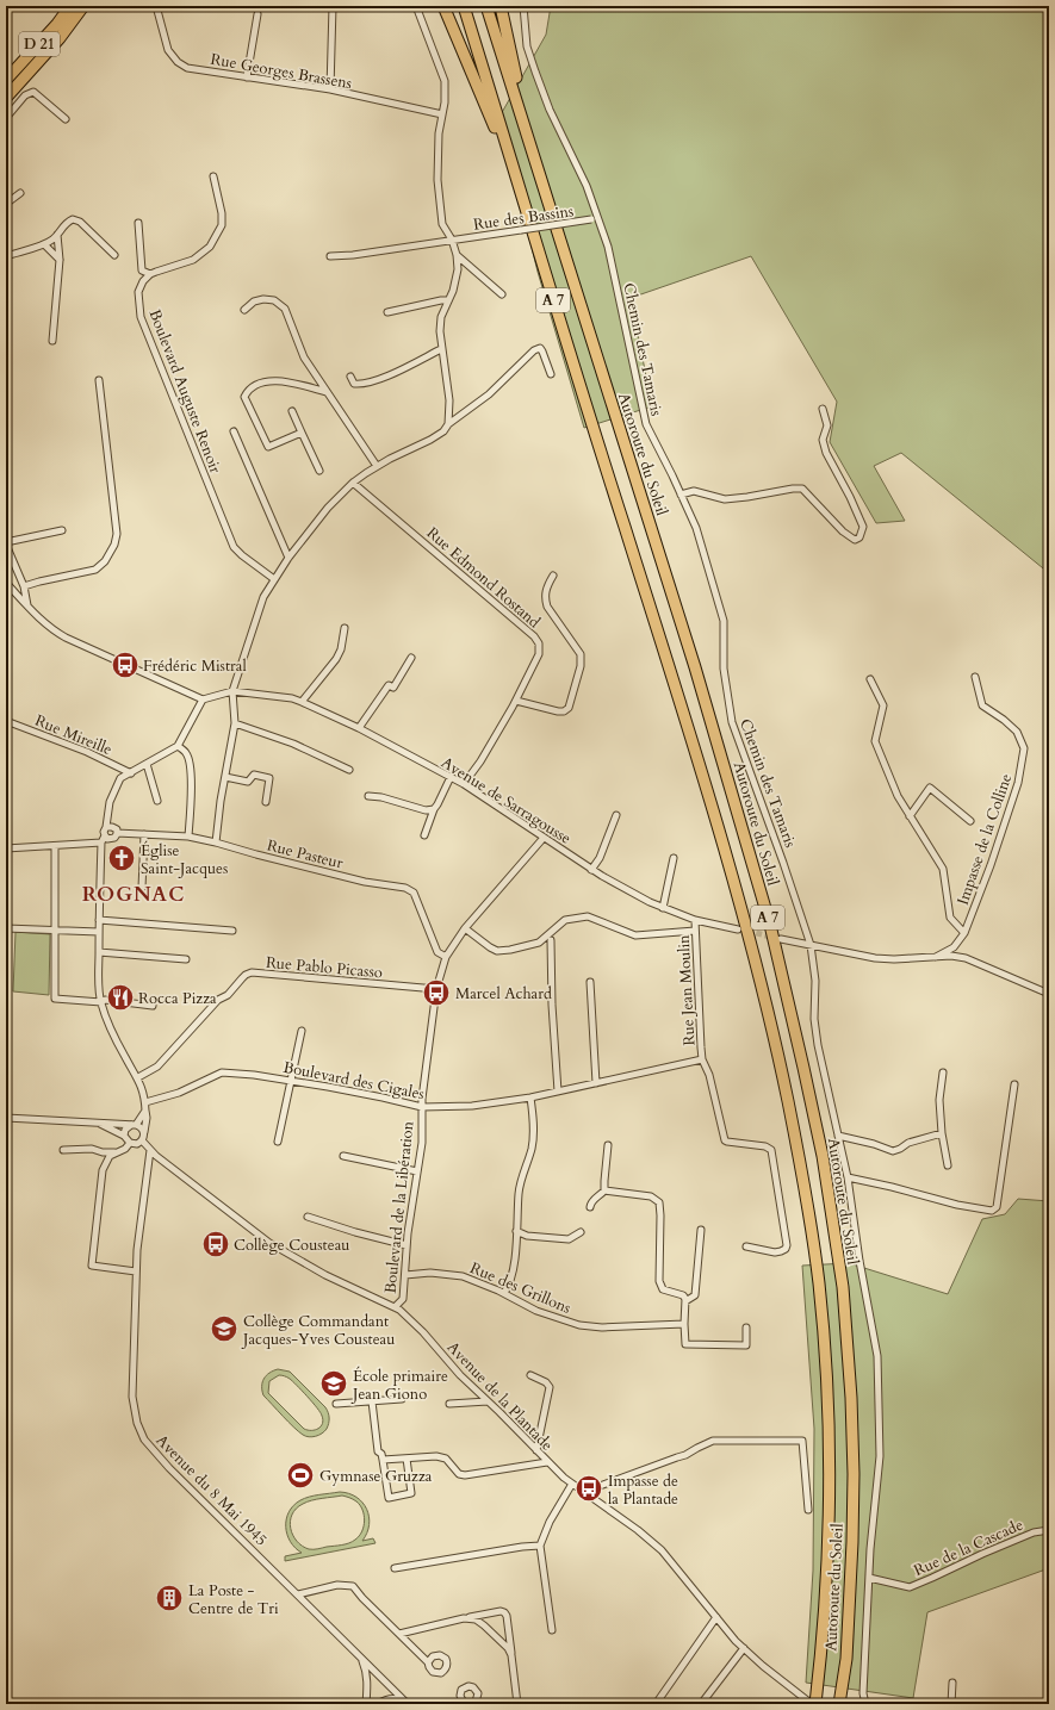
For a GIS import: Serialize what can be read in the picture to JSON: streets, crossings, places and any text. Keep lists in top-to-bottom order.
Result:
{
  "streets": {
    "highway": ["D 21", "A 7", "Autoroute du Soleil"],
    "street": [
      "Rue Georges Brassens",
      "Rue des Bassins",
      "Chemin des Tamaris",
      "Boulevard Auguste Renoir",
      "Rue Edmond Rostand",
      "Rue Mireille",
      "Avenue de Sarragousse",
      "Impasse de la Colline",
      "Rue Pasteur",
      "Rue Pablo Picasso",
      "Rue Jean Moulin",
      "Boulevard des Cigales",
      "Boulevard de la Libération",
      "Rue des Grillons",
      "Avenue de la Plantade",
      "Avenue du 8 Mai 1945",
      "Rue de la Cascade"
    ]
  },
  "crossings": [
    ["Rue des Bassins", "Chemin des Tamaris"],
    ["Chemin des Tamaris", "Rue de la Cascade"],
    ["Rue Edmond Rostand", "Avenue de Sarragousse"],
    ["Avenue de Sarragousse", "Rue Jean Moulin"],
    ["Avenue de Sarragousse", "Boulevard de la Libération"],
    ["Rue Pasteur", "Boulevard de la Libération"],
    ["Rue Pablo Picasso", "Boulevard de la Libération"],
    ["Rue Jean Moulin", "Boulevard des Cigales"],
    ["Boulevard des Cigales", "Boulevard de la Libération"],
    ["Boulevard de la Libération", "Rue des Grillons"],
    ["Boulevard de la Libération", "Avenue de la Plantade"],
    ["Avenue de la Plantade", "Avenue du 8 Mai 1945"]
  ],
  "districts": ["ROGNAC"],
  "places": {
    "bus stop": [
      "Frédéric Mistral",
      "Marcel Achard",
      "Collège Cousteau",
      "Impasse de la Plantade"
    ],
    "church": ["Église Saint-Jacques"],
    "restaurant": ["Rocca Pizza"],
    "school or university": ["Collège Commandant Jacques-Yves Cousteau", "École primaire Jean Giono"],
    "sports": ["Gymnase Gruzza"],
    "building": ["La Poste - Centre de Tri"]
  }
}
